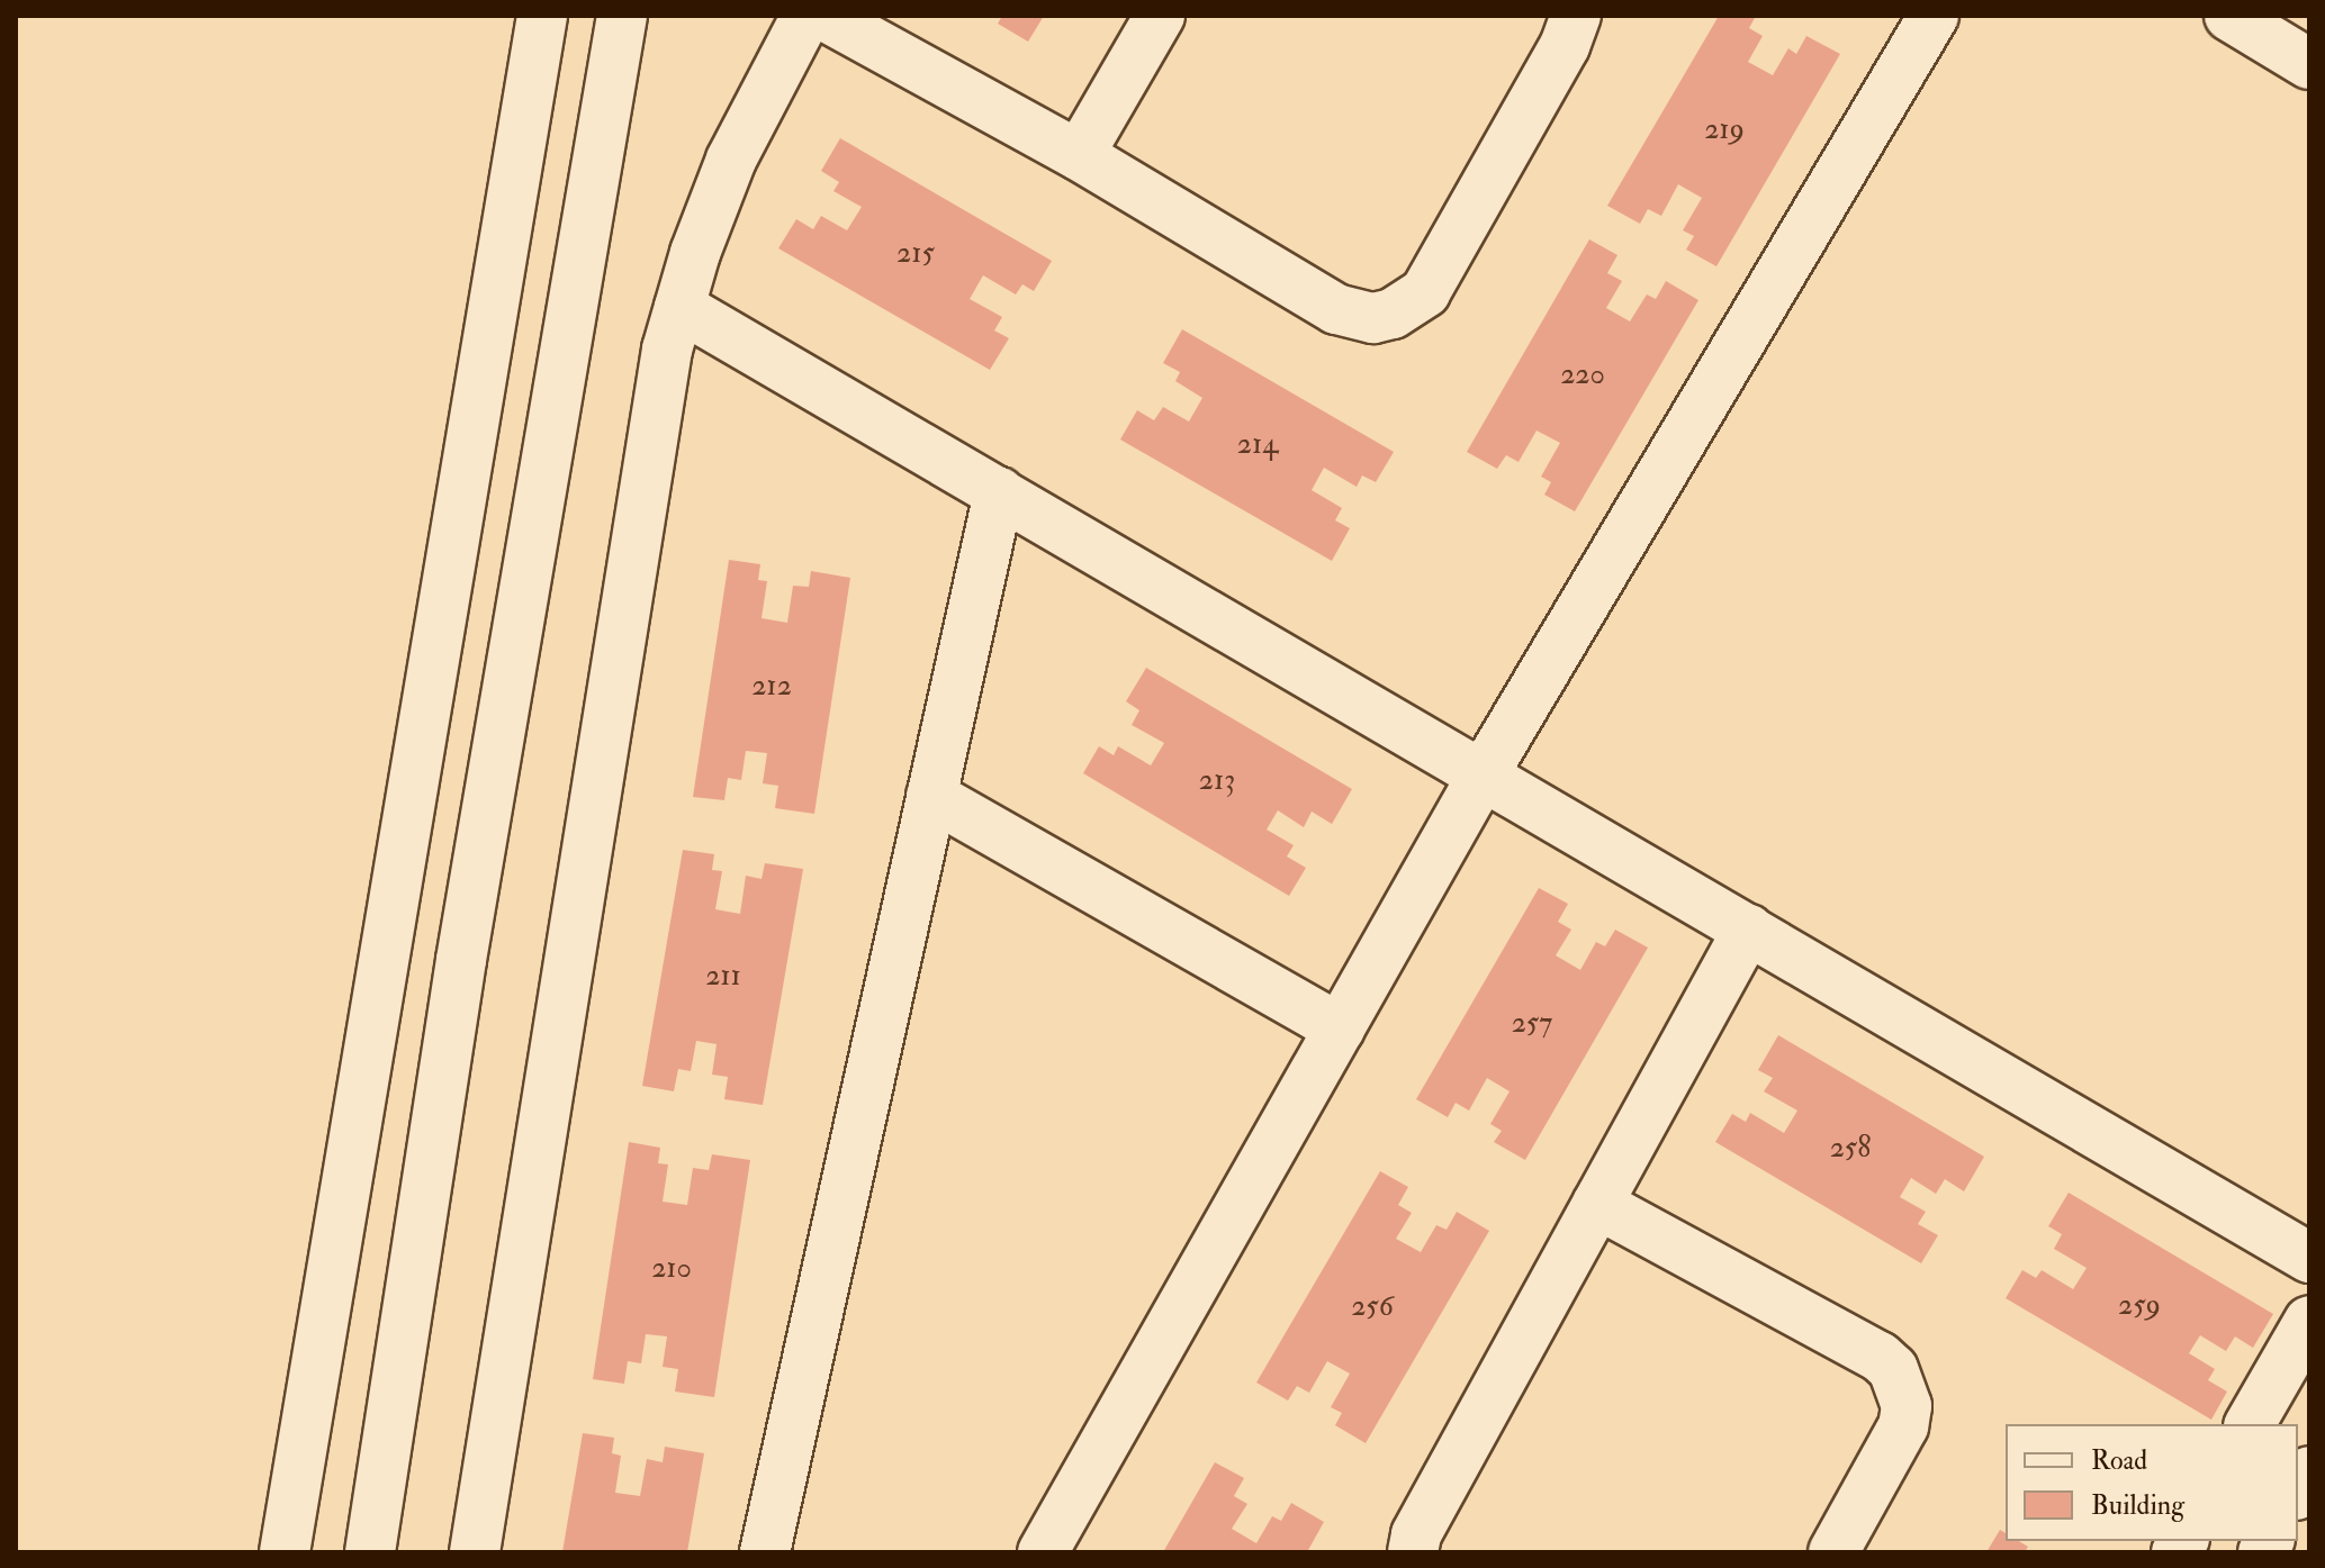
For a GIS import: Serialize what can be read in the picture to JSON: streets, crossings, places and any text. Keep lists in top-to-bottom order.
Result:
{
  "house_numbers": [
    "219",
    "215",
    "220",
    "214",
    "212",
    "213",
    "211",
    "257",
    "258",
    "210",
    "259",
    "256"
  ],
  "legend": ["Road", "Building"]
}
